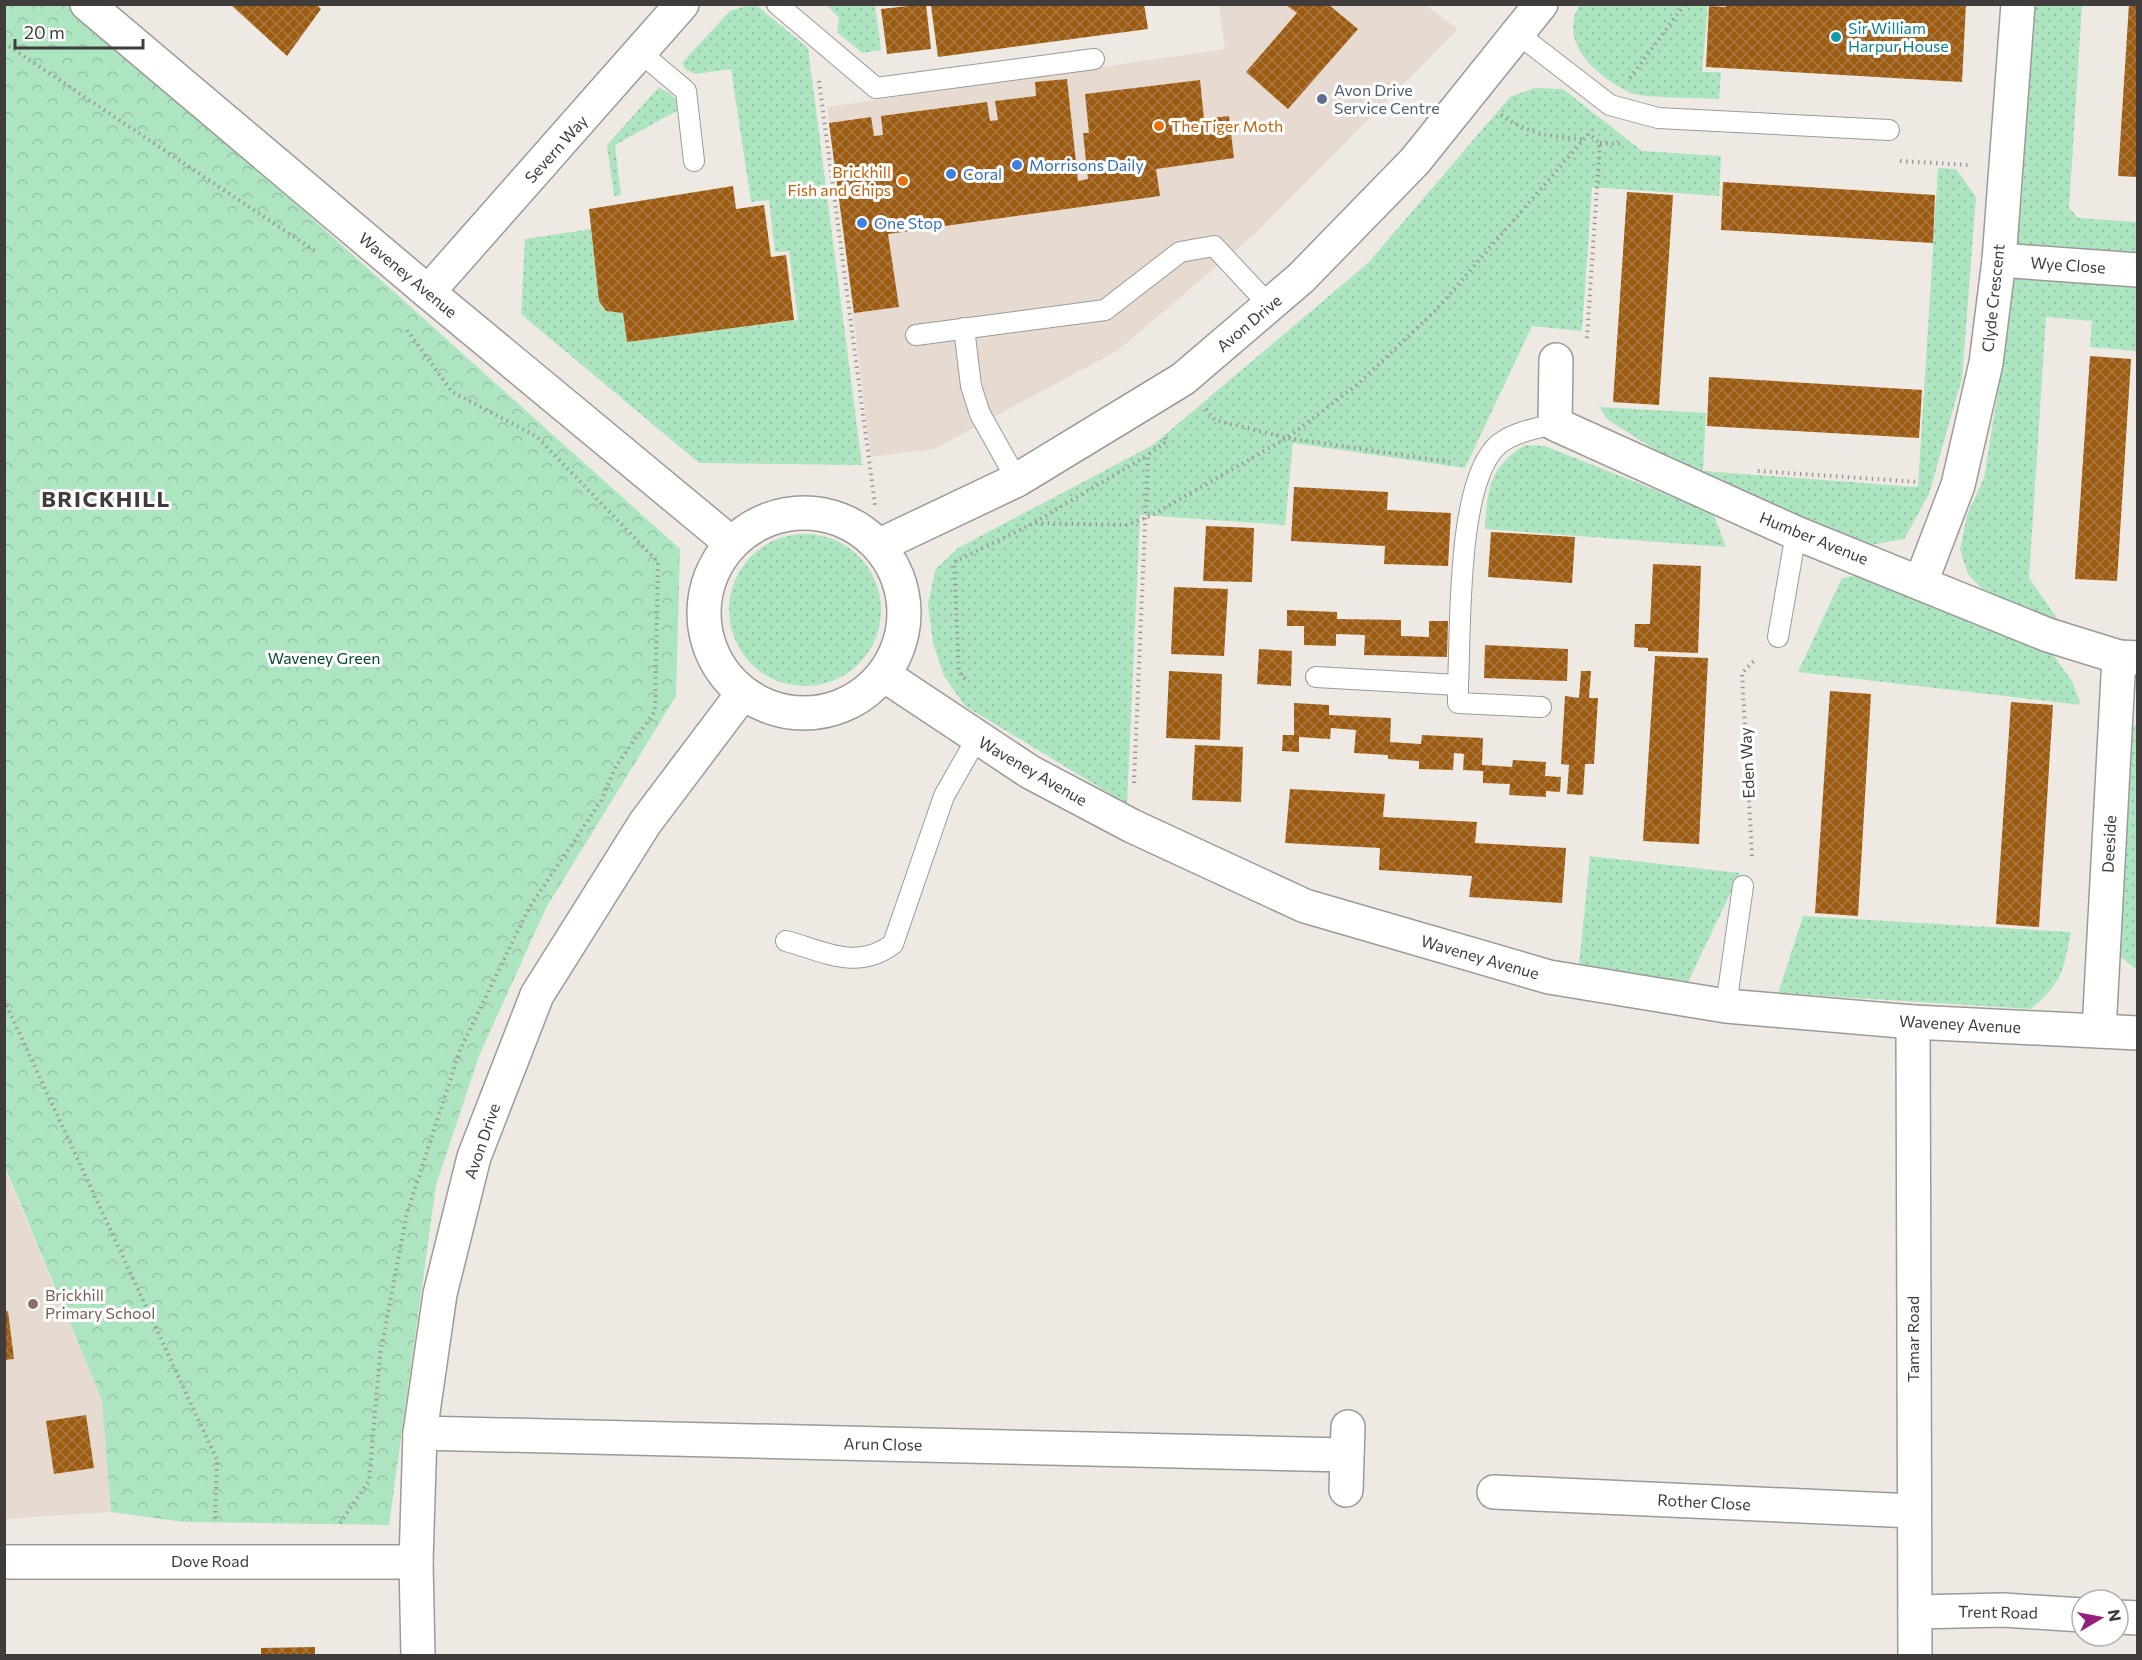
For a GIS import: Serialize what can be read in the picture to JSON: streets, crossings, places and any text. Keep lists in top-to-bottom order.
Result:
{
  "streets": {
    "street": [
      "Severn Way",
      "Wye Close",
      "Waveney Avenue",
      "Clyde Crescent",
      "Avon Drive",
      "Humber Avenue",
      "Deeside",
      "Tamar Road",
      "Arun Close",
      "Rother Close",
      "Dove Road",
      "Trent Road"
    ],
    "path": ["Eden Way"]
  },
  "crossings": [
    ["Severn Way", "Waveney Avenue"],
    ["Wye Close", "Clyde Crescent"],
    ["Waveney Avenue", "Avon Drive"],
    ["Waveney Avenue", "Deeside"],
    ["Waveney Avenue", "Tamar Road"],
    ["Clyde Crescent", "Humber Avenue"],
    ["Avon Drive", "Arun Close"],
    ["Avon Drive", "Dove Road"],
    ["Humber Avenue", "Deeside"],
    ["Tamar Road", "Rother Close"],
    ["Tamar Road", "Trent Road"]
  ],
  "districts": ["BRICKHILL"],
  "parks": ["Waveney Green"],
  "places": [
    "Sir William Harpur House",
    "Avon Drive Service Centre",
    "The Tiger Moth",
    "Morrisons Daily",
    "Coral",
    "Brickhill Fish and Chips",
    "One Stop",
    "Brickhill Primary School"
  ],
  "scale_bar": "20 m",
  "north": "right"
}
